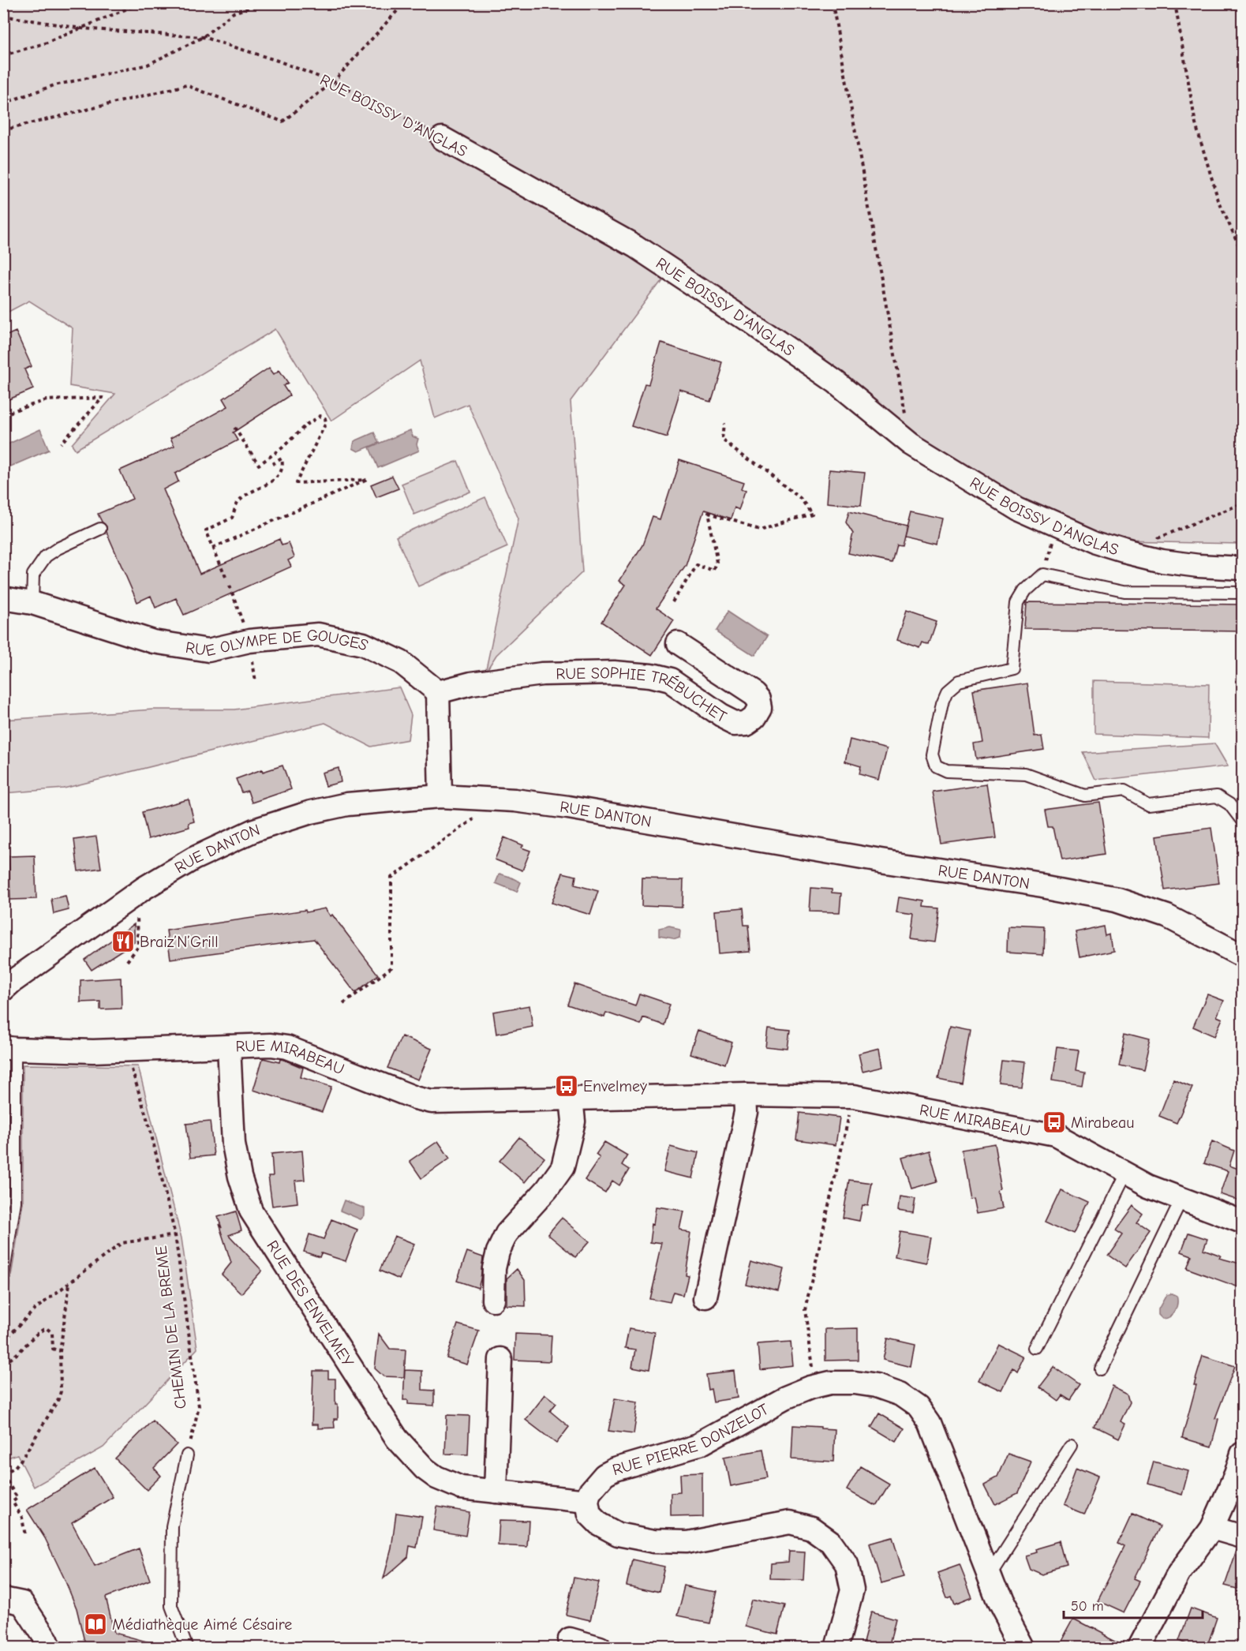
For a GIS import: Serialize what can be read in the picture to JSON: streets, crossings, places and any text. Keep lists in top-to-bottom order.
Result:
{
  "streets": {
    "street": [
      "RUE BOISSY D'ANGLAS",
      "RUE OLYMPE DE GOUGES",
      "RUE SOPHIE TRÉBUCHET",
      "RUE DANTON",
      "RUE MIRABEAU",
      "RUE DES ENVELMEY",
      "RUE PIERRE DONZELOT"
    ],
    "path": ["CHEMIN DE LA BREME"]
  },
  "crossings": [
    ["RUE OLYMPE DE GOUGES", "RUE SOPHIE TRÉBUCHET"],
    ["RUE MIRABEAU", "RUE DES ENVELMEY"],
    ["RUE DES ENVELMEY", "RUE PIERRE DONZELOT"]
  ],
  "places": {
    "restaurant": ["Braiz’N’Grill"],
    "bus stop": ["Envelmey", "Mirabeau"],
    "library": ["Médiathèque Aimé Césaire"]
  },
  "scale_bar": "50 m"
}
